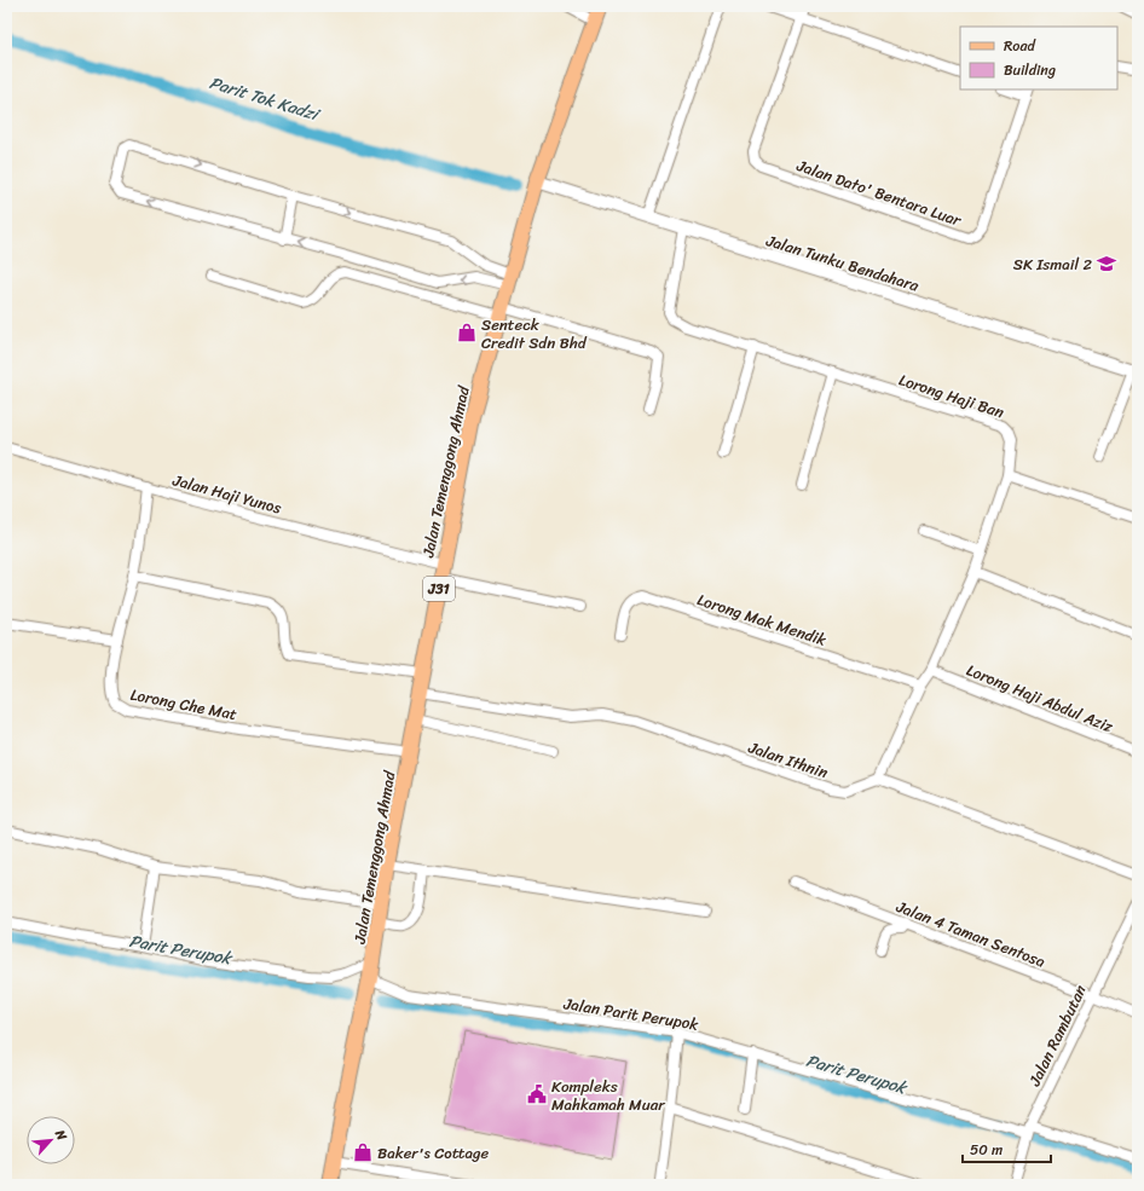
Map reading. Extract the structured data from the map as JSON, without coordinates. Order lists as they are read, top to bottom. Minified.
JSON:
{"streets":{"main road":["Jalan Temenggong Ahmad","J31"],"street":["Jalan Dato' Bentara Luar","Jalan Tunku Bendahara","Lorong Haji Ban","Jalan Haji Yunos","Lorong Mak Mendik","Lorong Haji Abdul Aziz","Lorong Che Mat","Jalan Ithnin","Jalan 4 Taman Sentosa","Jalan Parit Perupok","Jalan Rambutan"]},"crossings":[["Jalan Tunku Bendahara","Lorong Haji Ban"],["Jalan Tunku Bendahara","Jalan Temenggong Ahmad"],["Lorong Haji Ban","Lorong Mak Mendik"],["Lorong Haji Ban","Lorong Haji Abdul Aziz"],["Lorong Haji Ban","Jalan Ithnin"],["Jalan Temenggong Ahmad","Jalan Haji Yunos"],["Jalan Temenggong Ahmad","Lorong Che Mat"],["Jalan Temenggong Ahmad","Jalan Ithnin"],["Jalan Temenggong Ahmad","Jalan Parit Perupok"],["Jalan Haji Yunos","Lorong Che Mat"],["Jalan 4 Taman Sentosa","Jalan Rambutan"],["Jalan Parit Perupok","Jalan Rambutan"]],"water":["Parit Tok Kadzi","Parit Perupok"],"places":{"school or university":["SK Ismail 2"],"shop":["Senteck Credit Sdn Bhd","Baker's Cottage"],"public building":["Kompleks Mahkamah Muar"]},"legend":["Road","Building"],"scale_bar":"50 m","north":"top right"}
